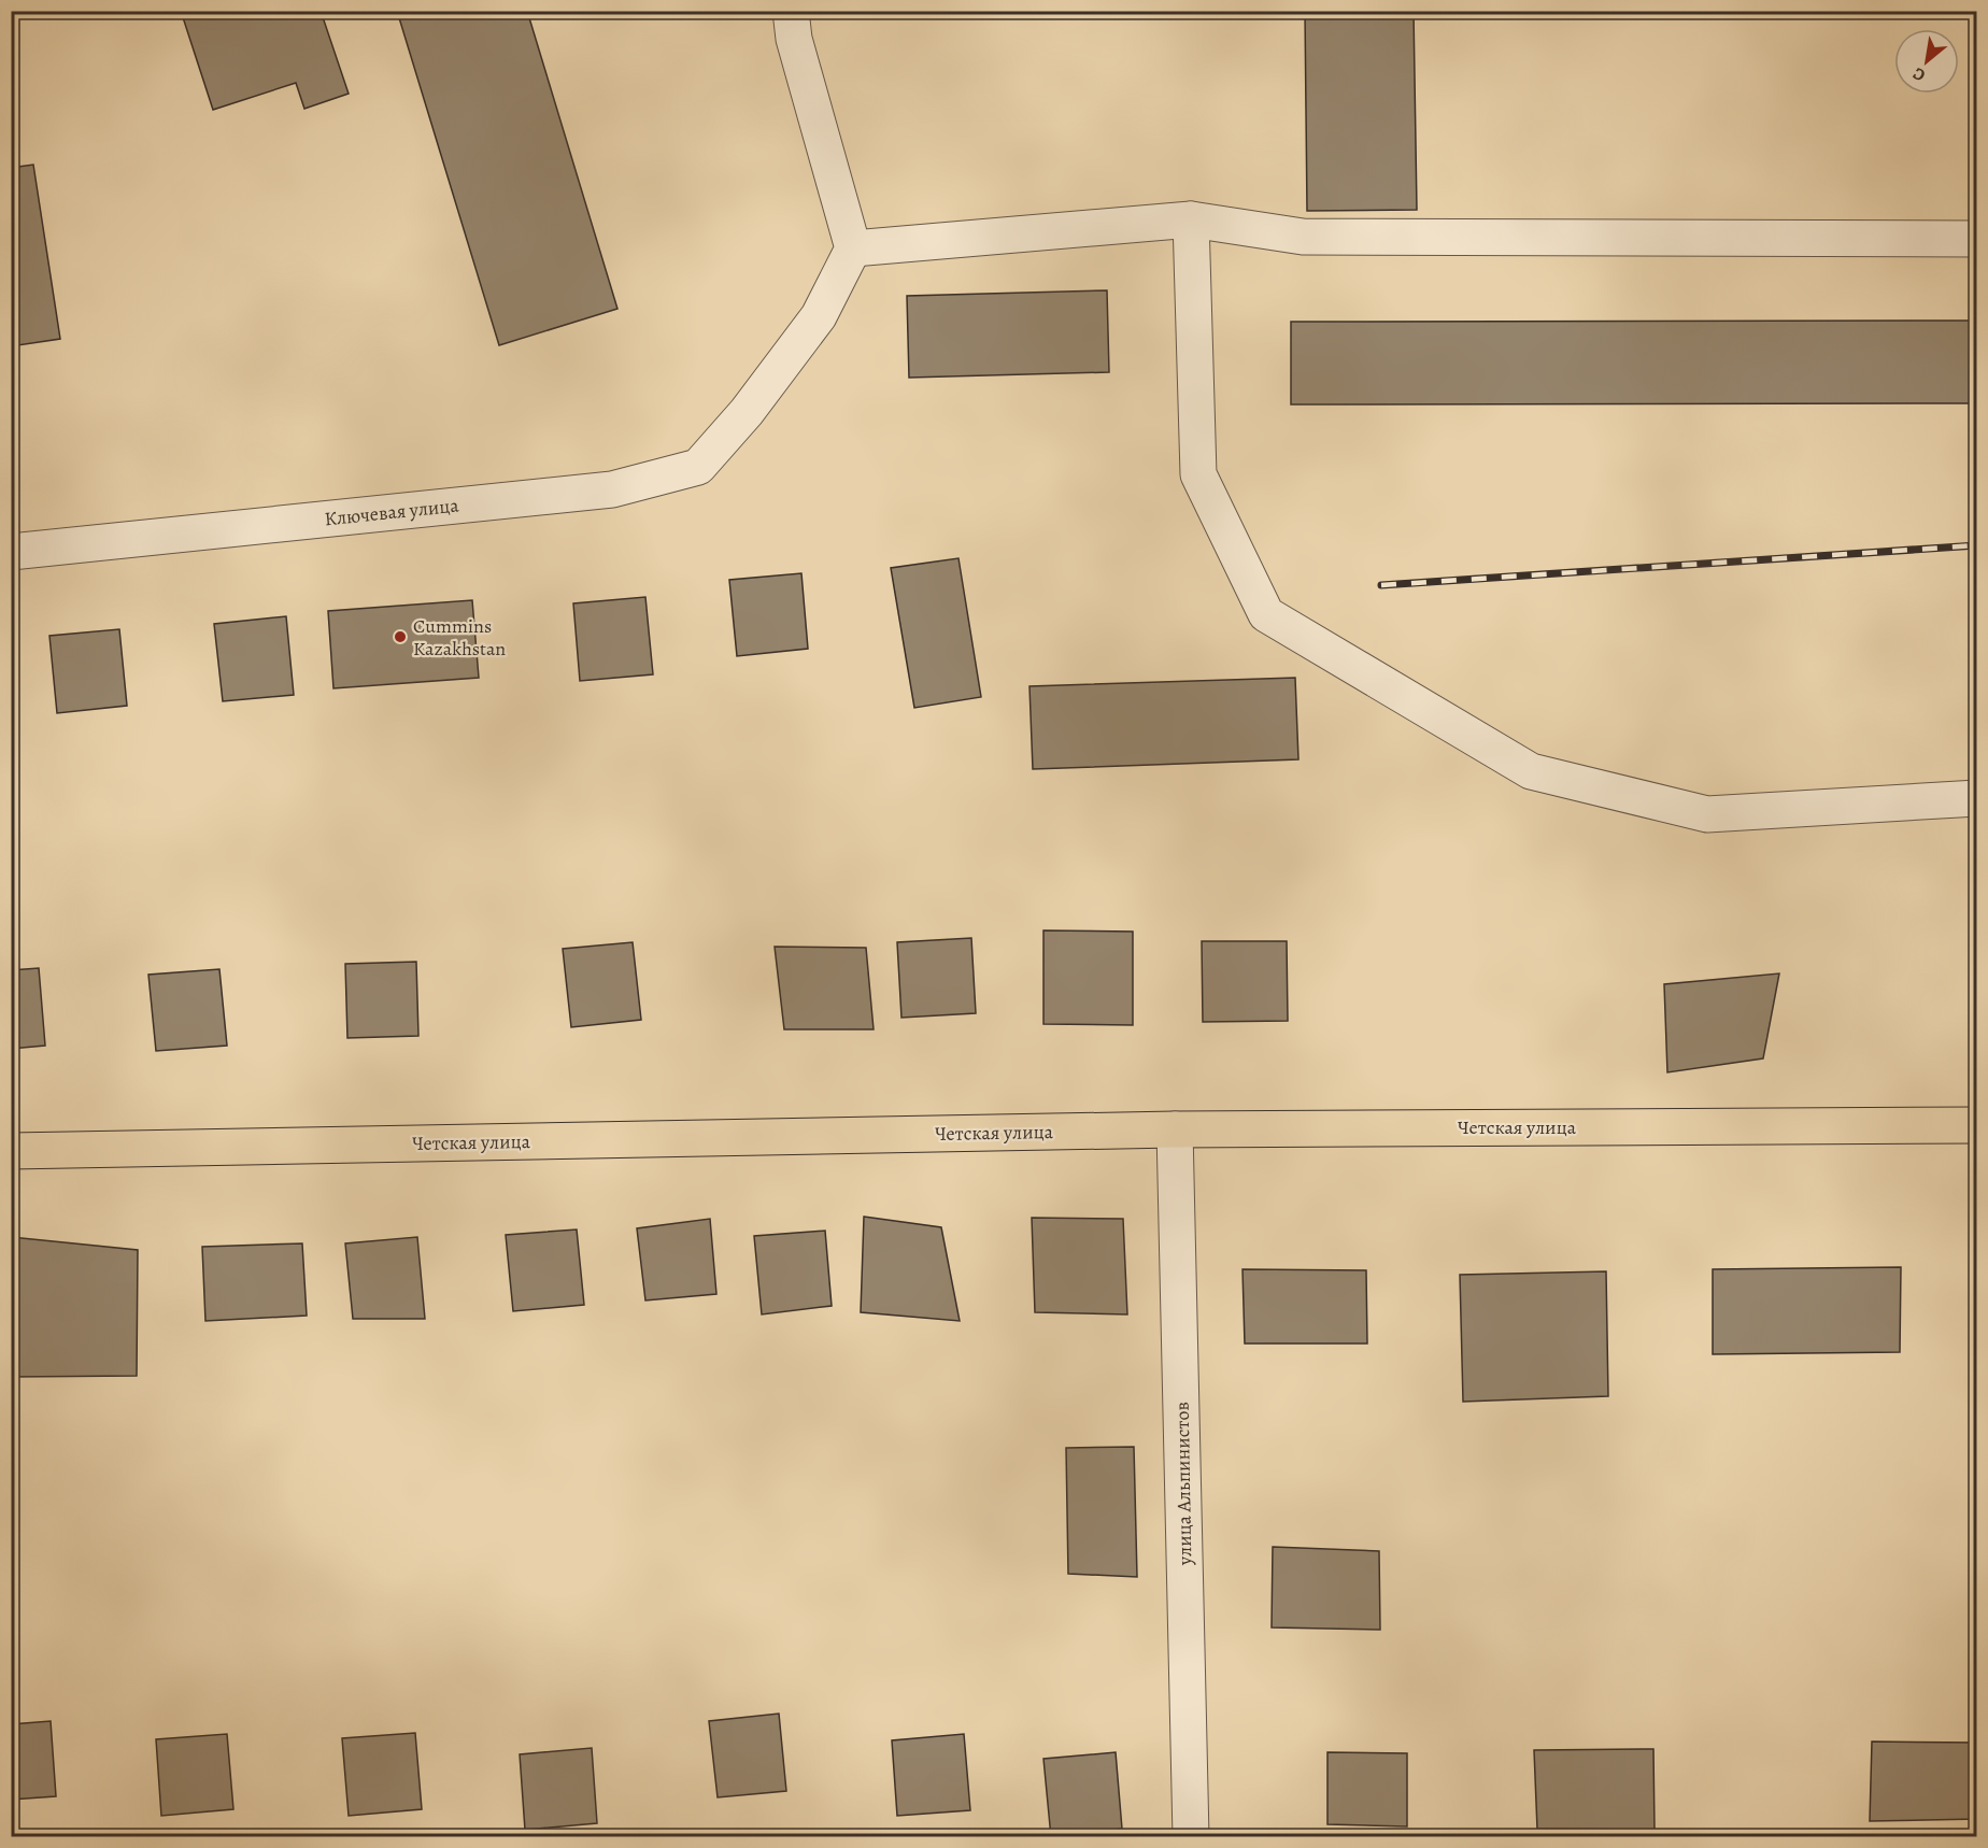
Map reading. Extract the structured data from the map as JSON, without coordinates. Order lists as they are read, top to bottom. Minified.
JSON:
{"streets":{"main road":["Четская улица"],"street":["Ключевая улица","улица Альпинистов"]},"crossings":[["Четская улица","улица Альпинистов"]],"places":["Cummins Kazakhstan"],"north":"bottom left"}
